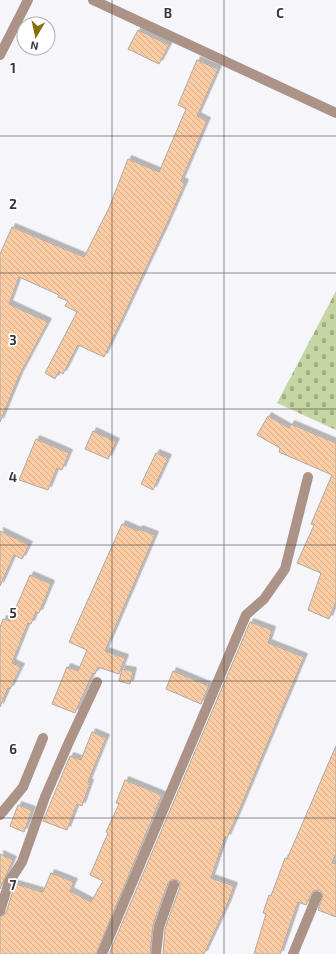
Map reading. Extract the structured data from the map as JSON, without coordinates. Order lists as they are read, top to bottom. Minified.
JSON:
{"north":"bottom","grid":{"columns":["B","C"],"rows":["1","2","3","4","5","6","7"]}}
